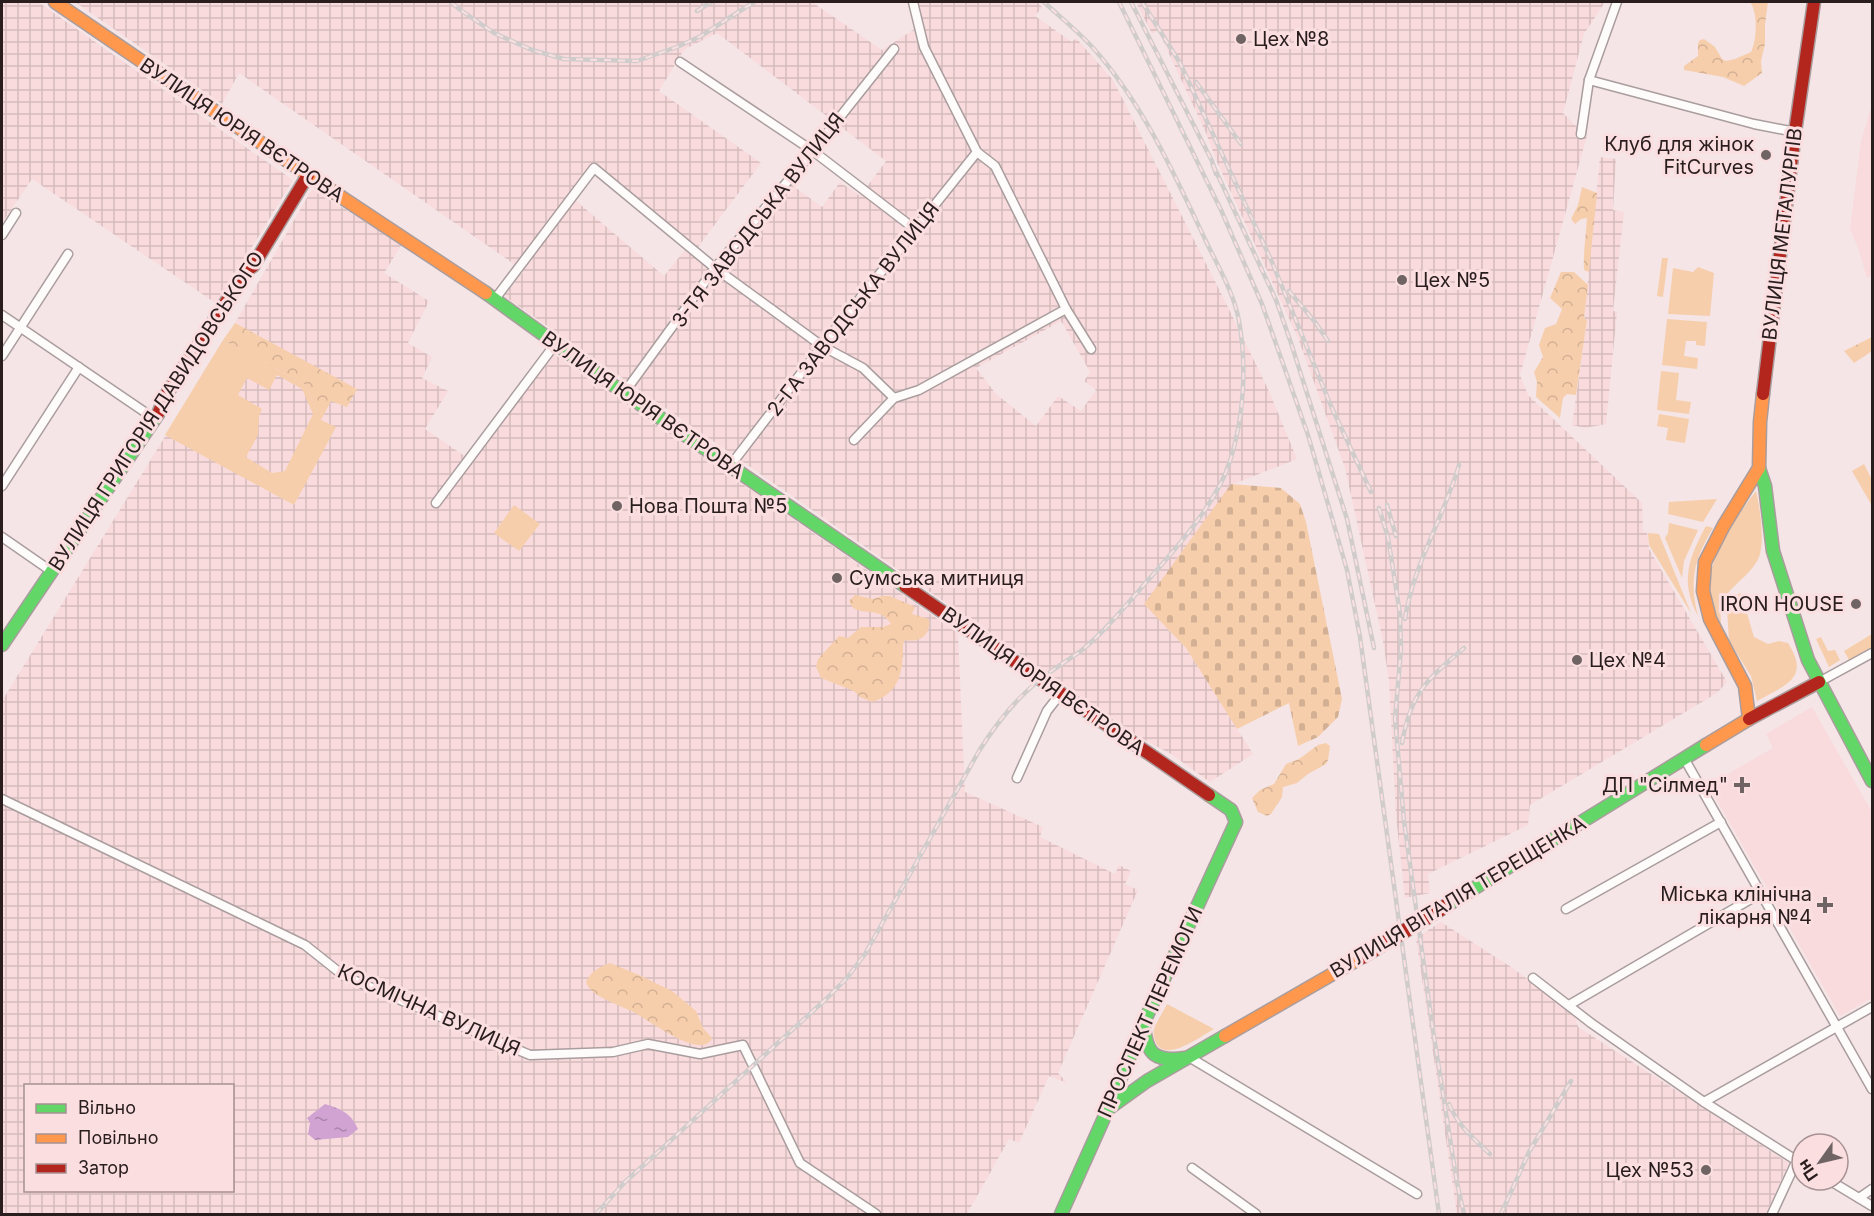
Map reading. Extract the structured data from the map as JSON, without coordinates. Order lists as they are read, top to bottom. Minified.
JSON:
{"streets":{"street":["ВУЛИЦЯ ЮРІЯ ВЄТРОВА","3-ТЯ ЗАВОДСЬКА ВУЛИЦЯ","ВУЛИЦЯ МЕТАЛУРГІВ","2-ГА ЗАВОДСЬКА ВУЛИЦЯ","ВУЛИЦЯ ГРИГОРІЯ ДАВИДОВСЬКОГО","ВУЛИЦЯ ВІТАЛІЯ ТЕРЕЩЕНКА","КОСМІЧНА ВУЛИЦЯ","ПРОСПЕКТ ПЕРЕМОГИ"]},"crossings":[["ВУЛИЦЯ ЮРІЯ ВЄТРОВА","3-ТЯ ЗАВОДСЬКА ВУЛИЦЯ"],["ВУЛИЦЯ ЮРІЯ ВЄТРОВА","2-ГА ЗАВОДСЬКА ВУЛИЦЯ"],["ВУЛИЦЯ ЮРІЯ ВЄТРОВА","ВУЛИЦЯ ГРИГОРІЯ ДАВИДОВСЬКОГО"],["ВУЛИЦЯ ЮРІЯ ВЄТРОВА","ПРОСПЕКТ ПЕРЕМОГИ"],["ВУЛИЦЯ МЕТАЛУРГІВ","ВУЛИЦЯ ВІТАЛІЯ ТЕРЕЩЕНКА"],["ВУЛИЦЯ ВІТАЛІЯ ТЕРЕЩЕНКА","ПРОСПЕКТ ПЕРЕМОГИ"]],"places":{"other":["Цех №8","Клуб для жінок FitCurves","Цех №5","Нова Пошта №5","Сумська митниця","IRON HOUSE","Цех №4","Цех №53"],"health":["ДП \"Сілмед\"","Міська клінічна лікарня №4"]},"legend":["Вільно","Повільно","Затор"],"north":"bottom left"}
